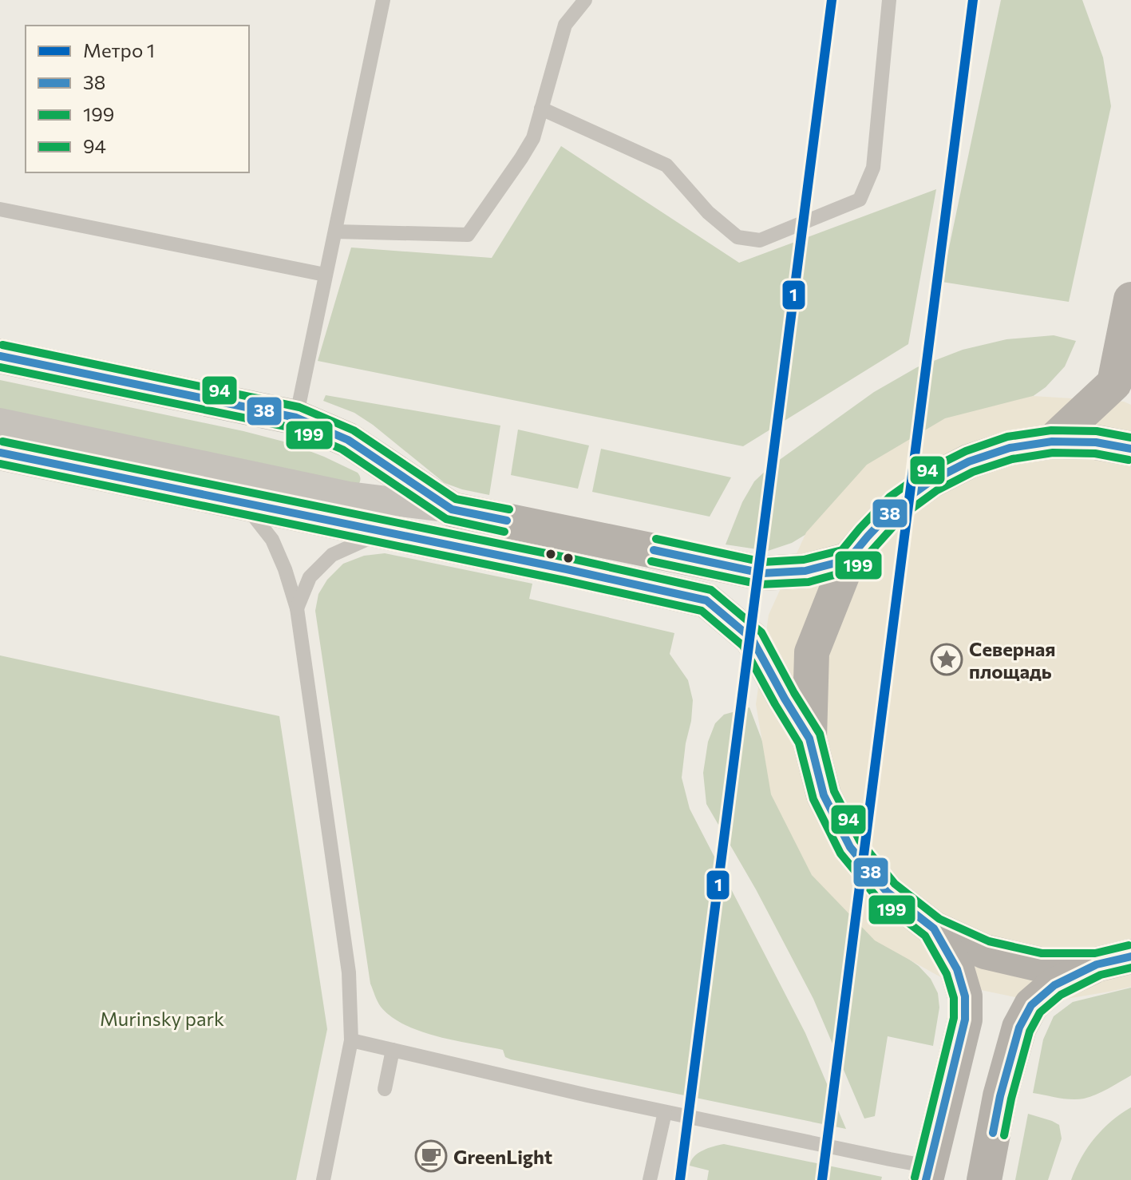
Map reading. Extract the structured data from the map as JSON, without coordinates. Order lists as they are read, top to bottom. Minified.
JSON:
{"parks":["Murinsky park"],"places":{"place":["Северная площадь"],"cafe":["GreenLight"]},"lines":["metro line 1","transit line 94","transit line 38","transit line 199"],"legend":["Метро 1","38","199","94"]}
